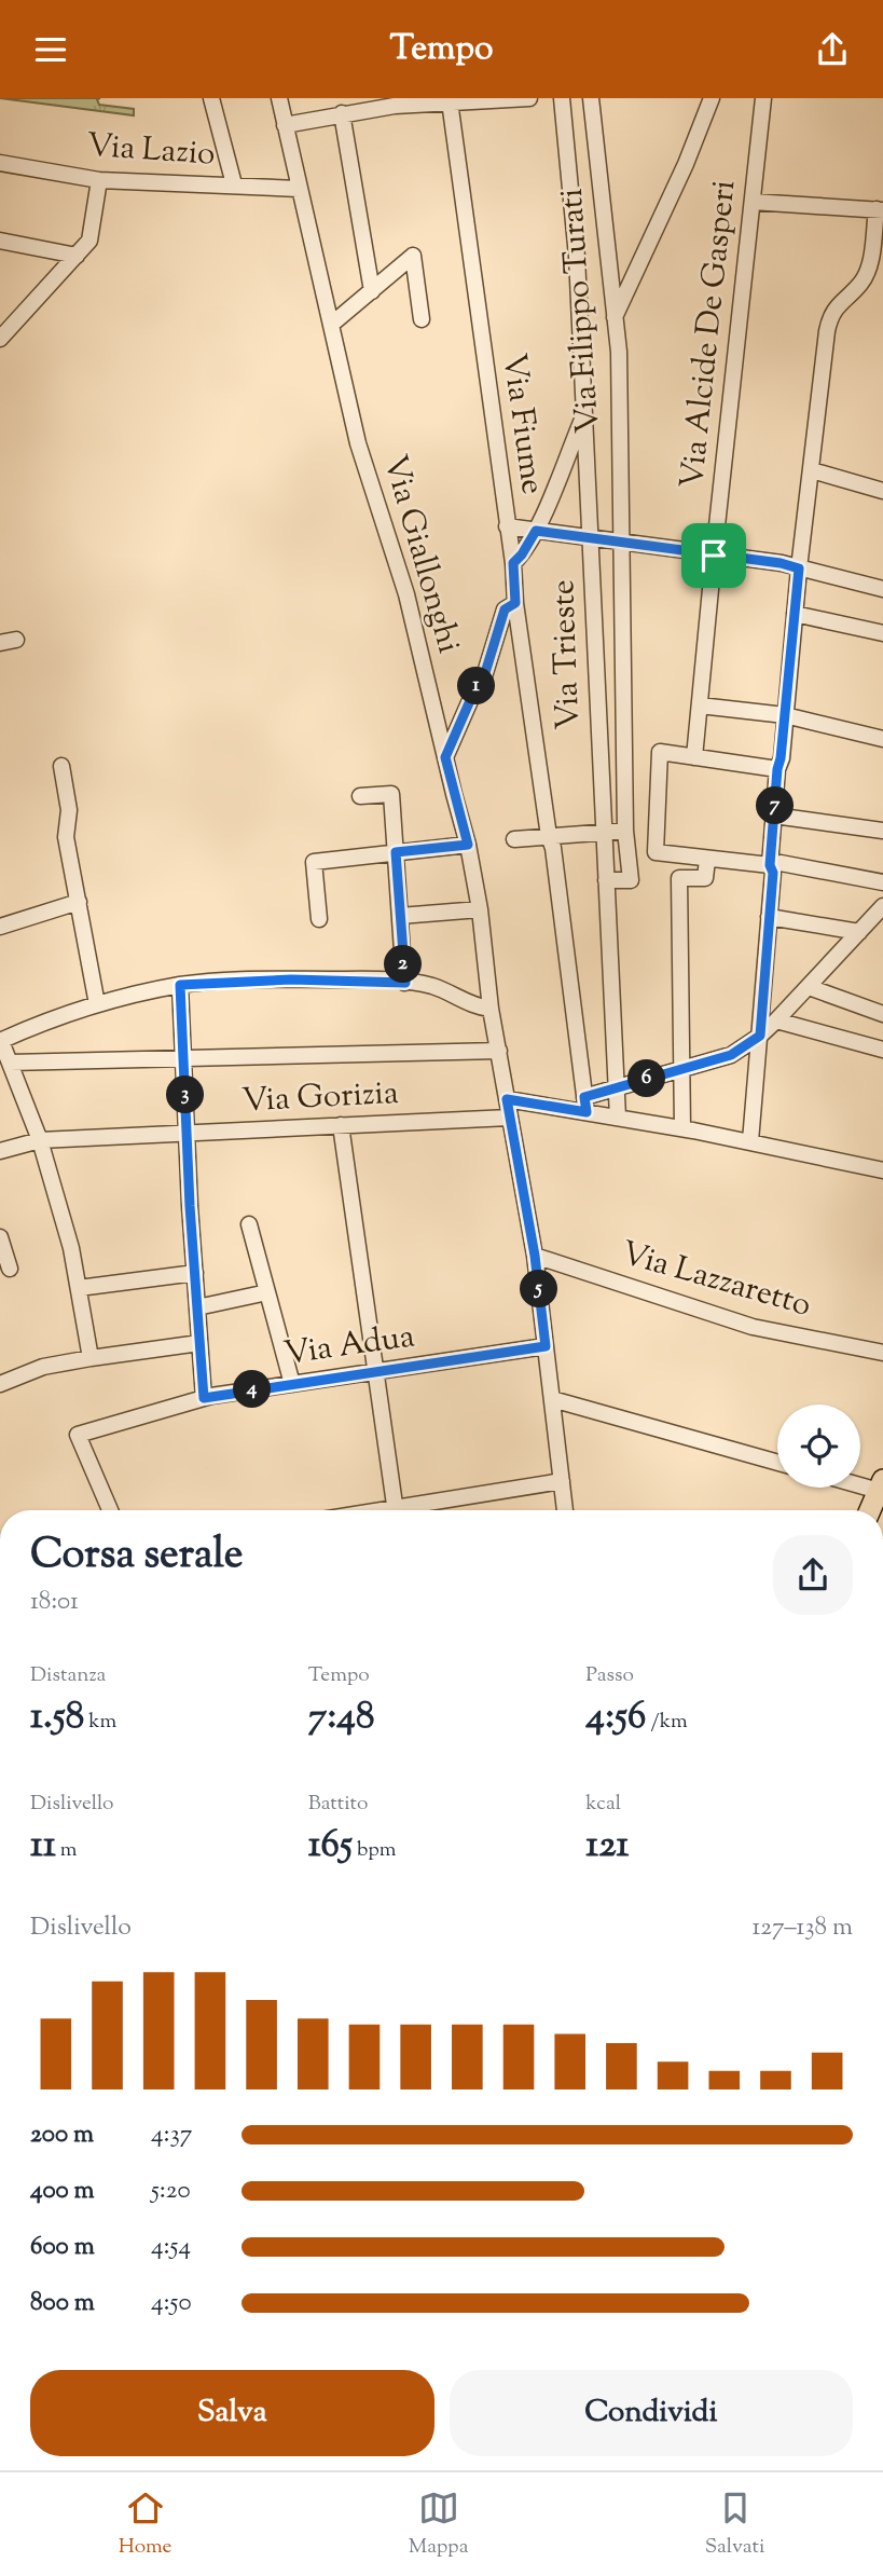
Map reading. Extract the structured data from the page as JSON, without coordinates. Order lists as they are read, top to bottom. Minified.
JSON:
{"streets":{"street":["Via Lazio","Via Filippo Turati","Via Alcide De Gasperi","Via Fiume","Via Giallonghi","Via Trieste","Via Gorizia","Via Lazzaretto","Via Adua"]},"crossings":[["Via Lazio","Via Giallonghi"],["Via Filippo Turati","Via Trieste"],["Via Giallonghi","Via Gorizia"],["Via Giallonghi","Via Lazzaretto"],["Via Giallonghi","Via Adua"]],"page":{"header":"Tempo","pins":["1","7","2","6","3","5","4"],"heading":["Corsa serale","18:01"],"stats":[["Distanza","1.58 km"],["Tempo","7:48"],["Passo","4:56 /km"],["Dislivello","11 m"],["Battito","165 bpm"],["kcal","121"]],"chart":["Dislivello","127–138 m"],"list":[{"name":"200 m","note":"4:37"},{"name":"400 m","note":"5:20"},{"name":"600 m","note":"4:54"},{"name":"800 m","note":"4:50"}],"buttons":["Salva","Condividi"],"tabs":["Home","Mappa","Salvati"]}}
